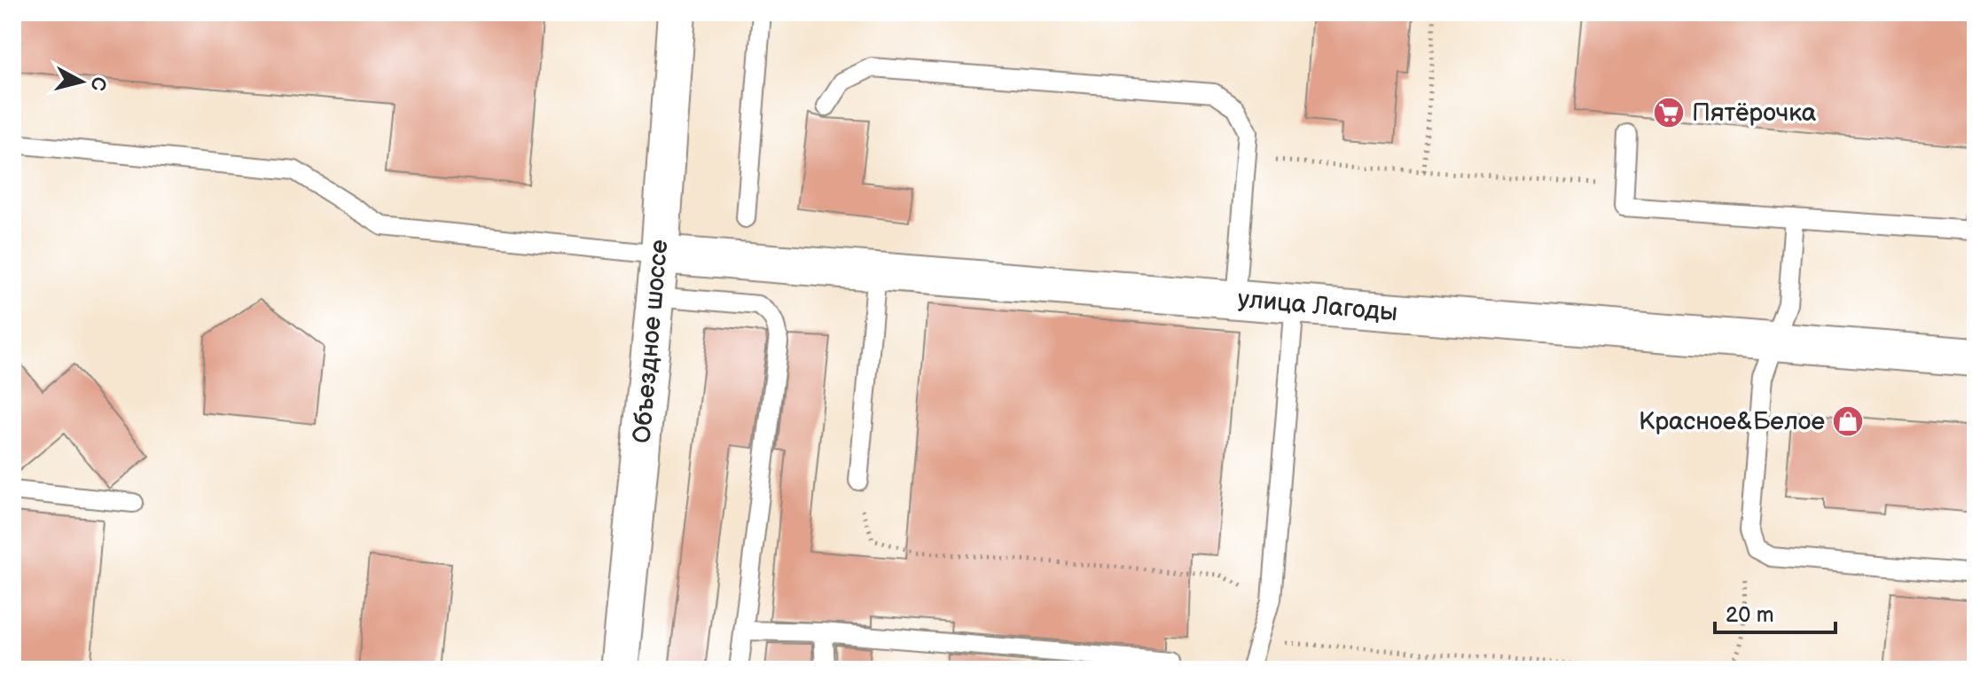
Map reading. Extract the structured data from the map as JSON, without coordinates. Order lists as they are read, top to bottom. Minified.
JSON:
{"streets":{"street":["улица Лагоды","Объездное шоссе"]},"crossings":[["улица Лагоды","Объездное шоссе"]],"places":{"supermarket":["Пятёрочка"],"shop":["Красное&Белое"]},"scale_bar":"20 m","north":"right"}
